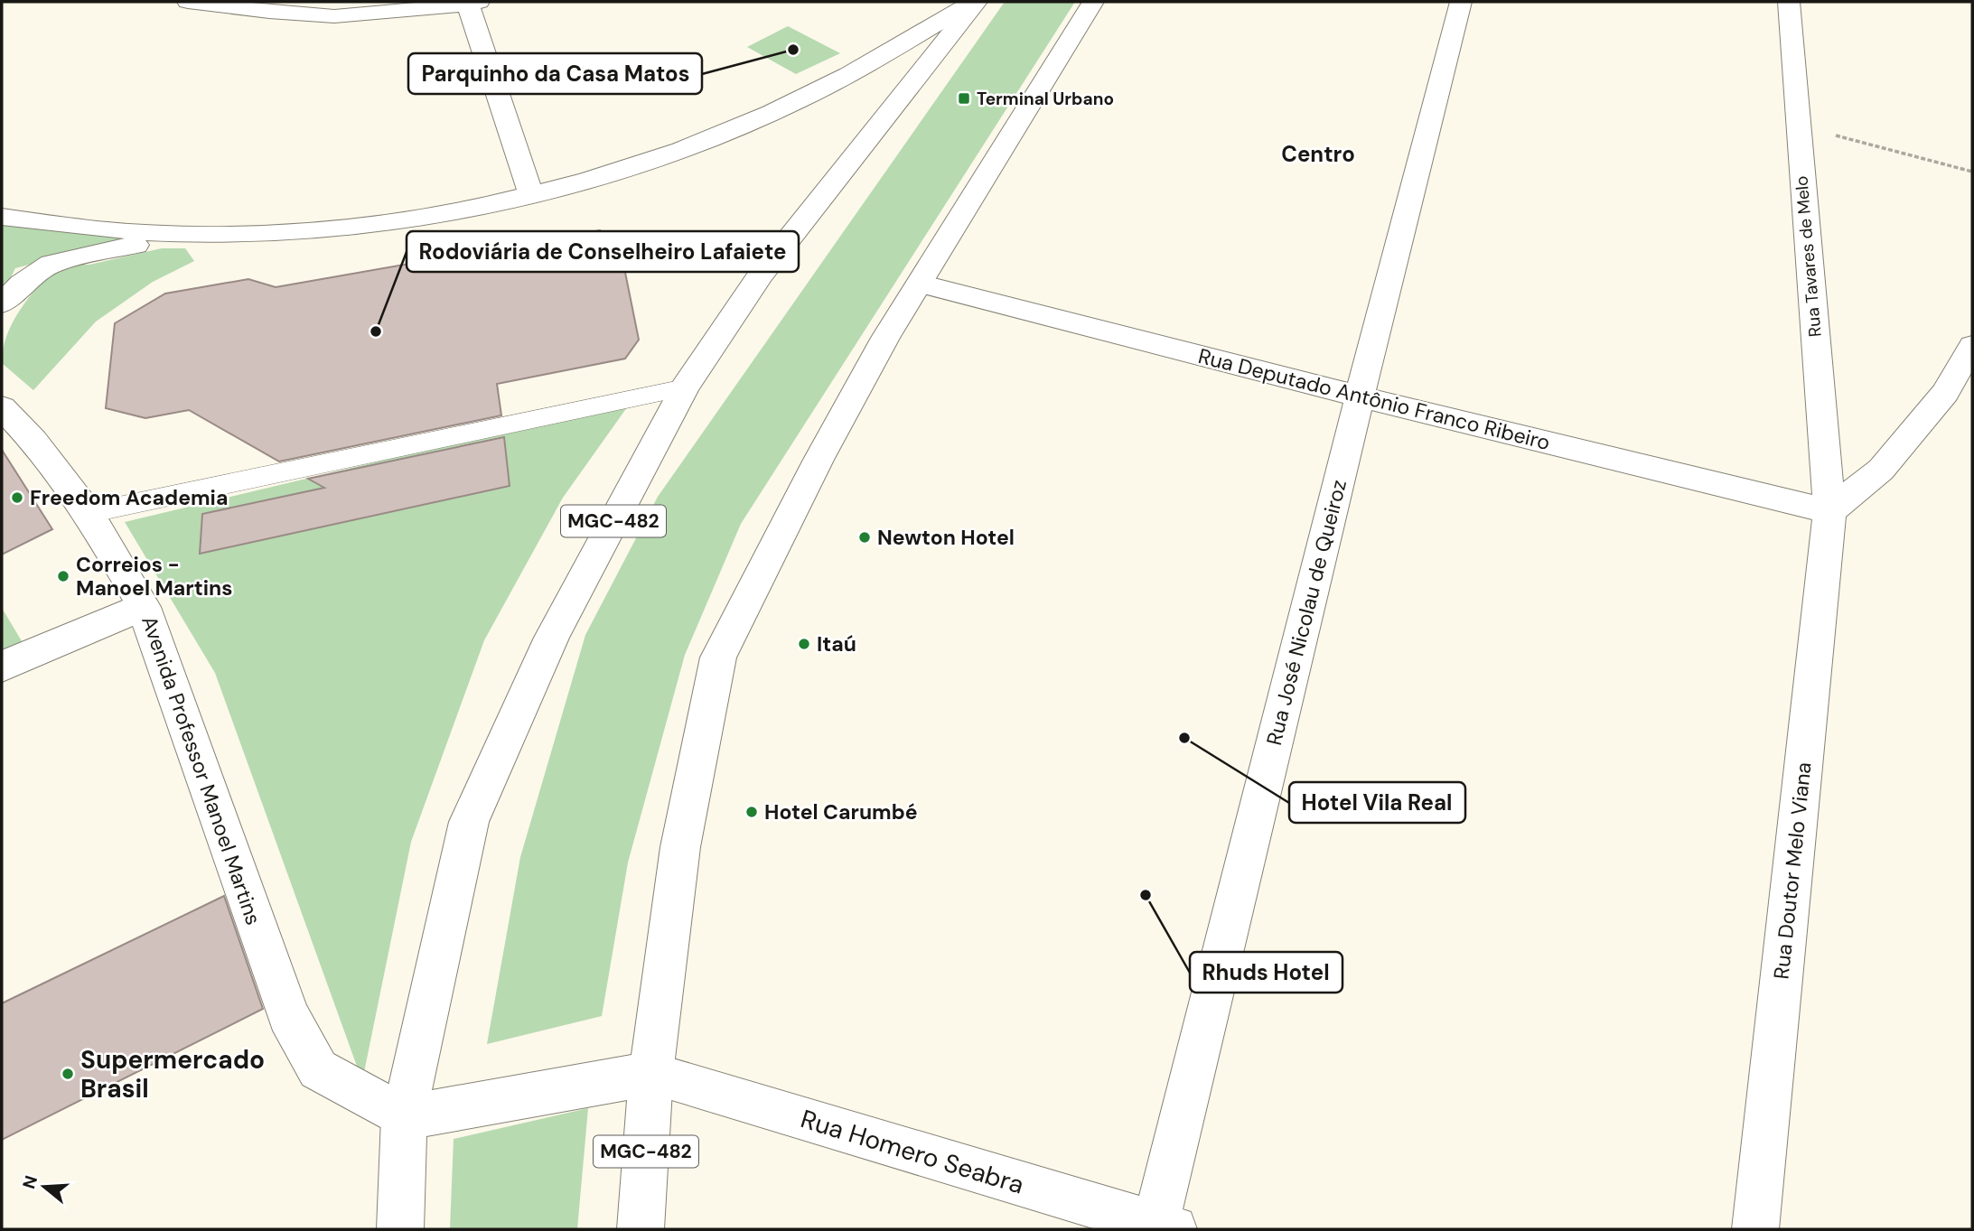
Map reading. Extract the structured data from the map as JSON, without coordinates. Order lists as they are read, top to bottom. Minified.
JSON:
{"streets":{"main road":["Rua Tavares de Melo","Rua Deputado Antônio Franco Ribeiro","MGC-482","Rua José Nicolau de Queiroz","Avenida Professor Manoel Martins","Rua Doutor Melo Viana","Rua Homero Seabra"]},"crossings":[["Rua Tavares de Melo","Rua Deputado Antônio Franco Ribeiro"],["Rua Tavares de Melo","Rua Doutor Melo Viana"],["Rua Deputado Antônio Franco Ribeiro","MGC-482"],["Rua Deputado Antônio Franco Ribeiro","Rua José Nicolau de Queiroz"],["Rua Deputado Antônio Franco Ribeiro","Rua Doutor Melo Viana"],["MGC-482","Avenida Professor Manoel Martins"],["MGC-482","Rua Homero Seabra"],["Rua José Nicolau de Queiroz","Rua Homero Seabra"]],"districts":["Centro"],"places":{"other":["Parquinho da Casa Matos","Rodoviária de Conselheiro Lafaiete","Freedom Academia","Newton Hotel","Correios - Manoel Martins","Itaú","Hotel Vila Real","Hotel Carumbé","Rhuds Hotel","Supermercado Brasil"],"transit":["Terminal Urbano"]},"north":"left"}
